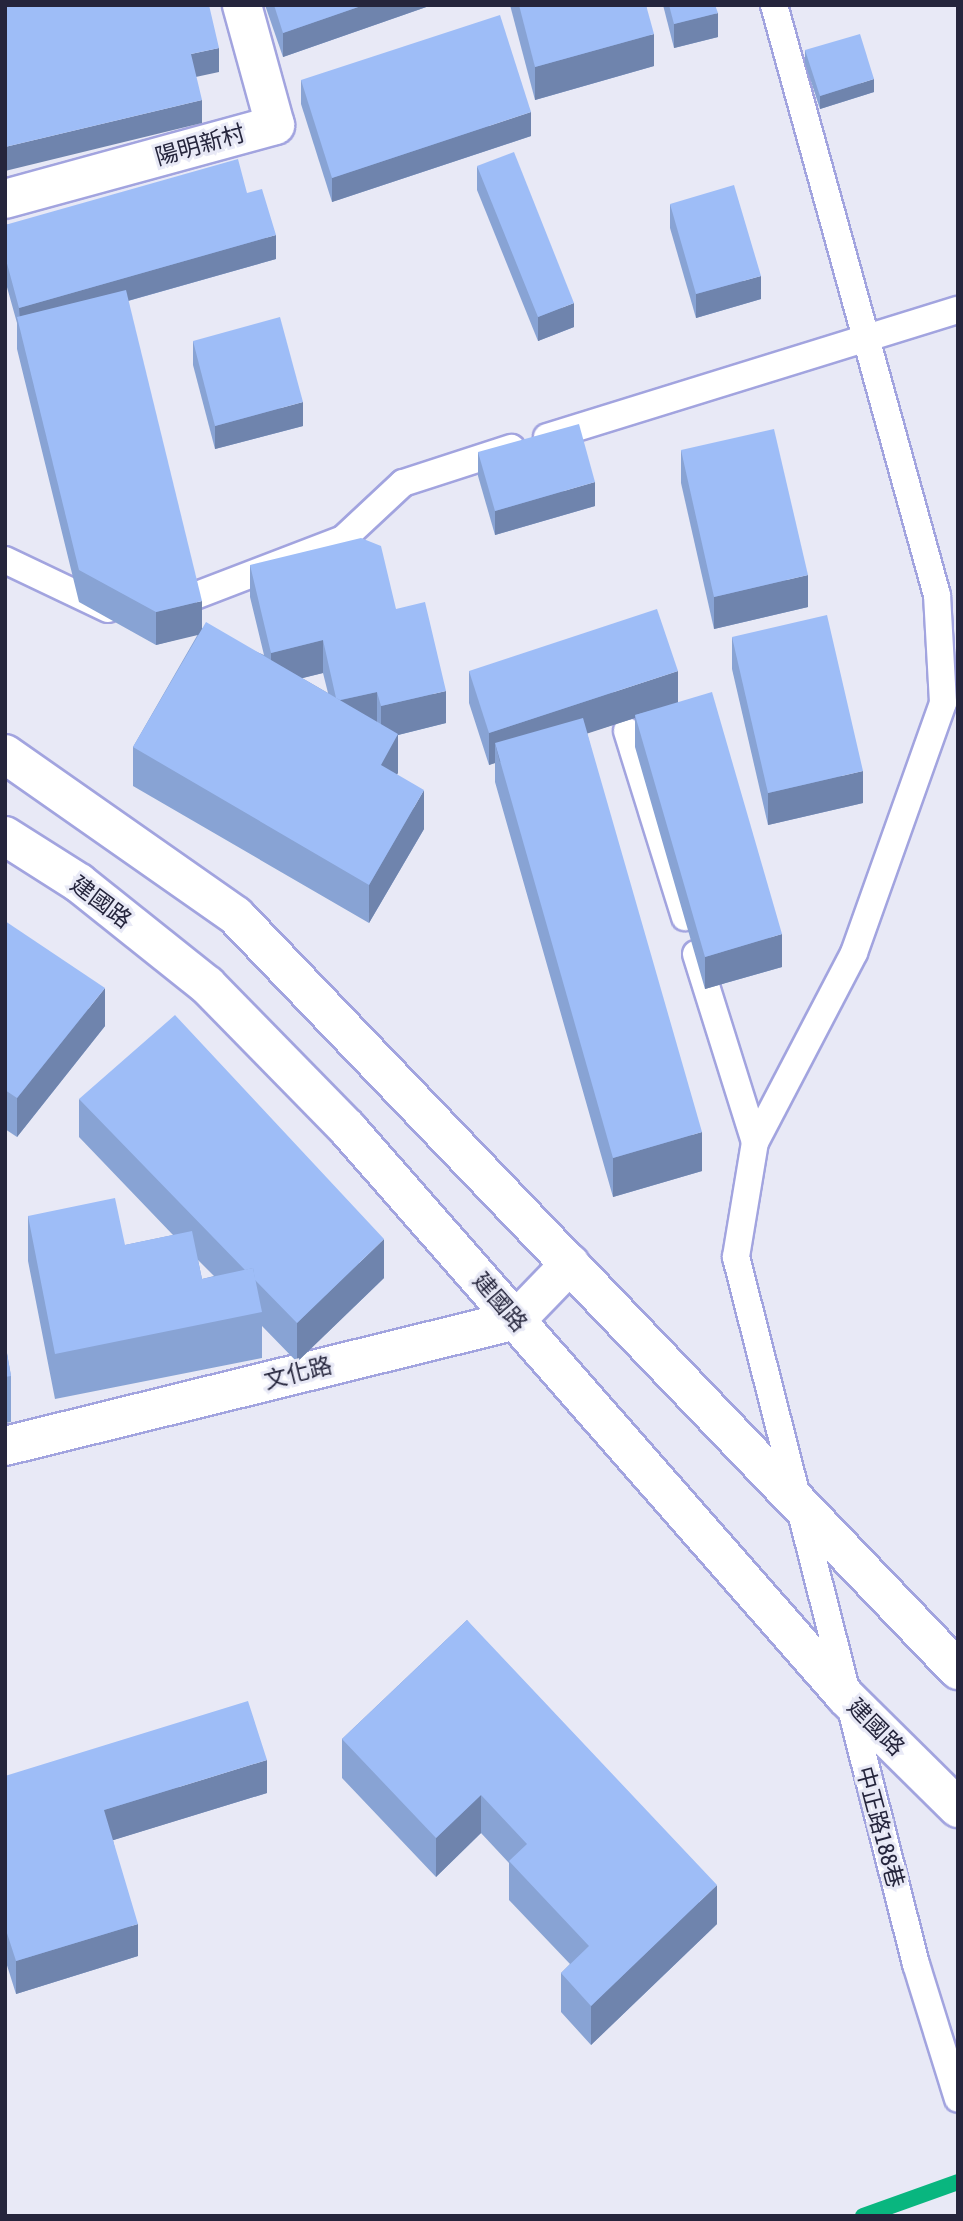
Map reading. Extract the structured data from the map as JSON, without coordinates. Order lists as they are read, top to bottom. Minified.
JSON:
{"streets":{"street":["陽明新村","建國路","文化路"],"lane":["中正路188巷"]},"crossings":[["建國路","文化路"],["建國路","中正路188巷"]]}
